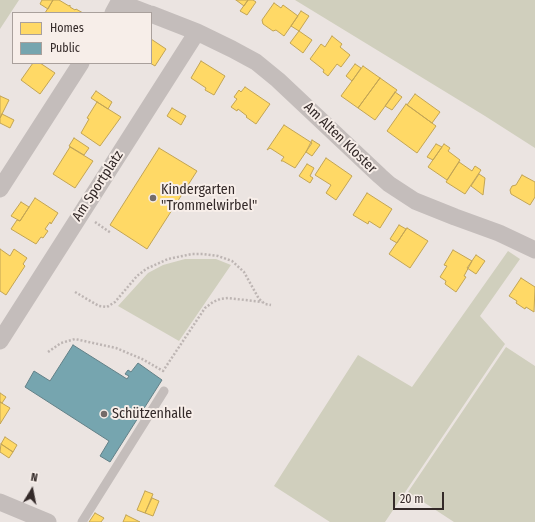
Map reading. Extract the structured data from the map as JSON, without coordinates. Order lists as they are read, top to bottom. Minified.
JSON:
{"streets":{"street":["Am Alten Kloster","Am Sportplatz"]},"crossings":[["Am Alten Kloster","Am Sportplatz"]],"places":["Kindergarten \"Trommelwirbel\"","Schützenhalle"],"legend":["Homes","Public"],"scale_bar":"20 m","north":"top"}
